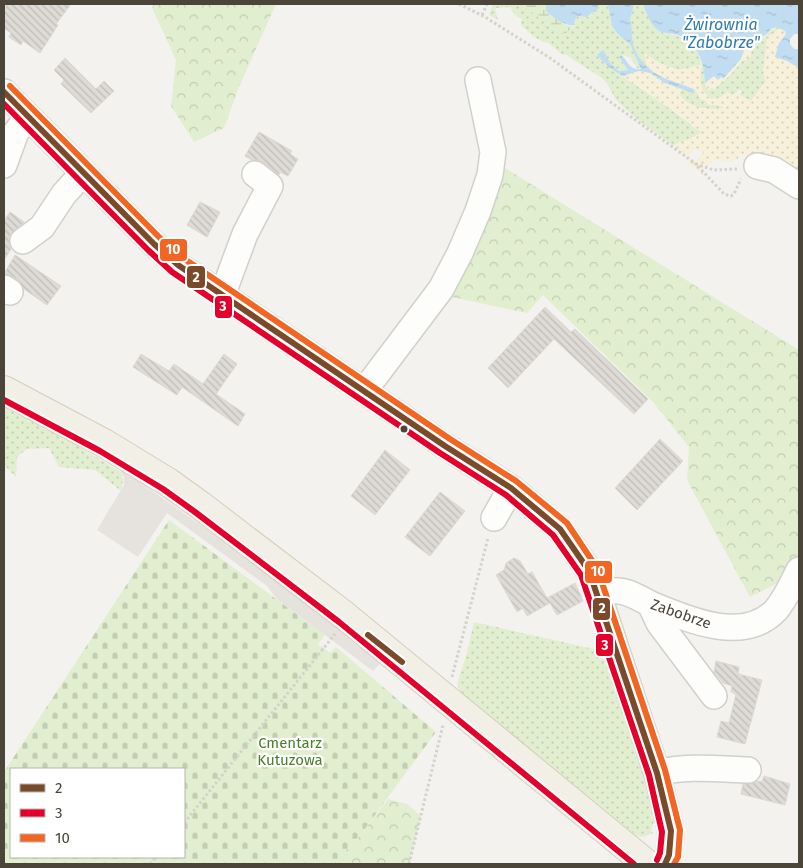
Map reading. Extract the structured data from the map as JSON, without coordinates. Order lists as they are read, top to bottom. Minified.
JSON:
{"streets":{"street":["Zabobrze"]},"water":["Żwirownia \"Zabobrze\""],"parks":["Cmentarz Kutuzowa"],"lines":["transit line 10","transit line 2","transit line 3"],"legend":["2","3","10"]}
